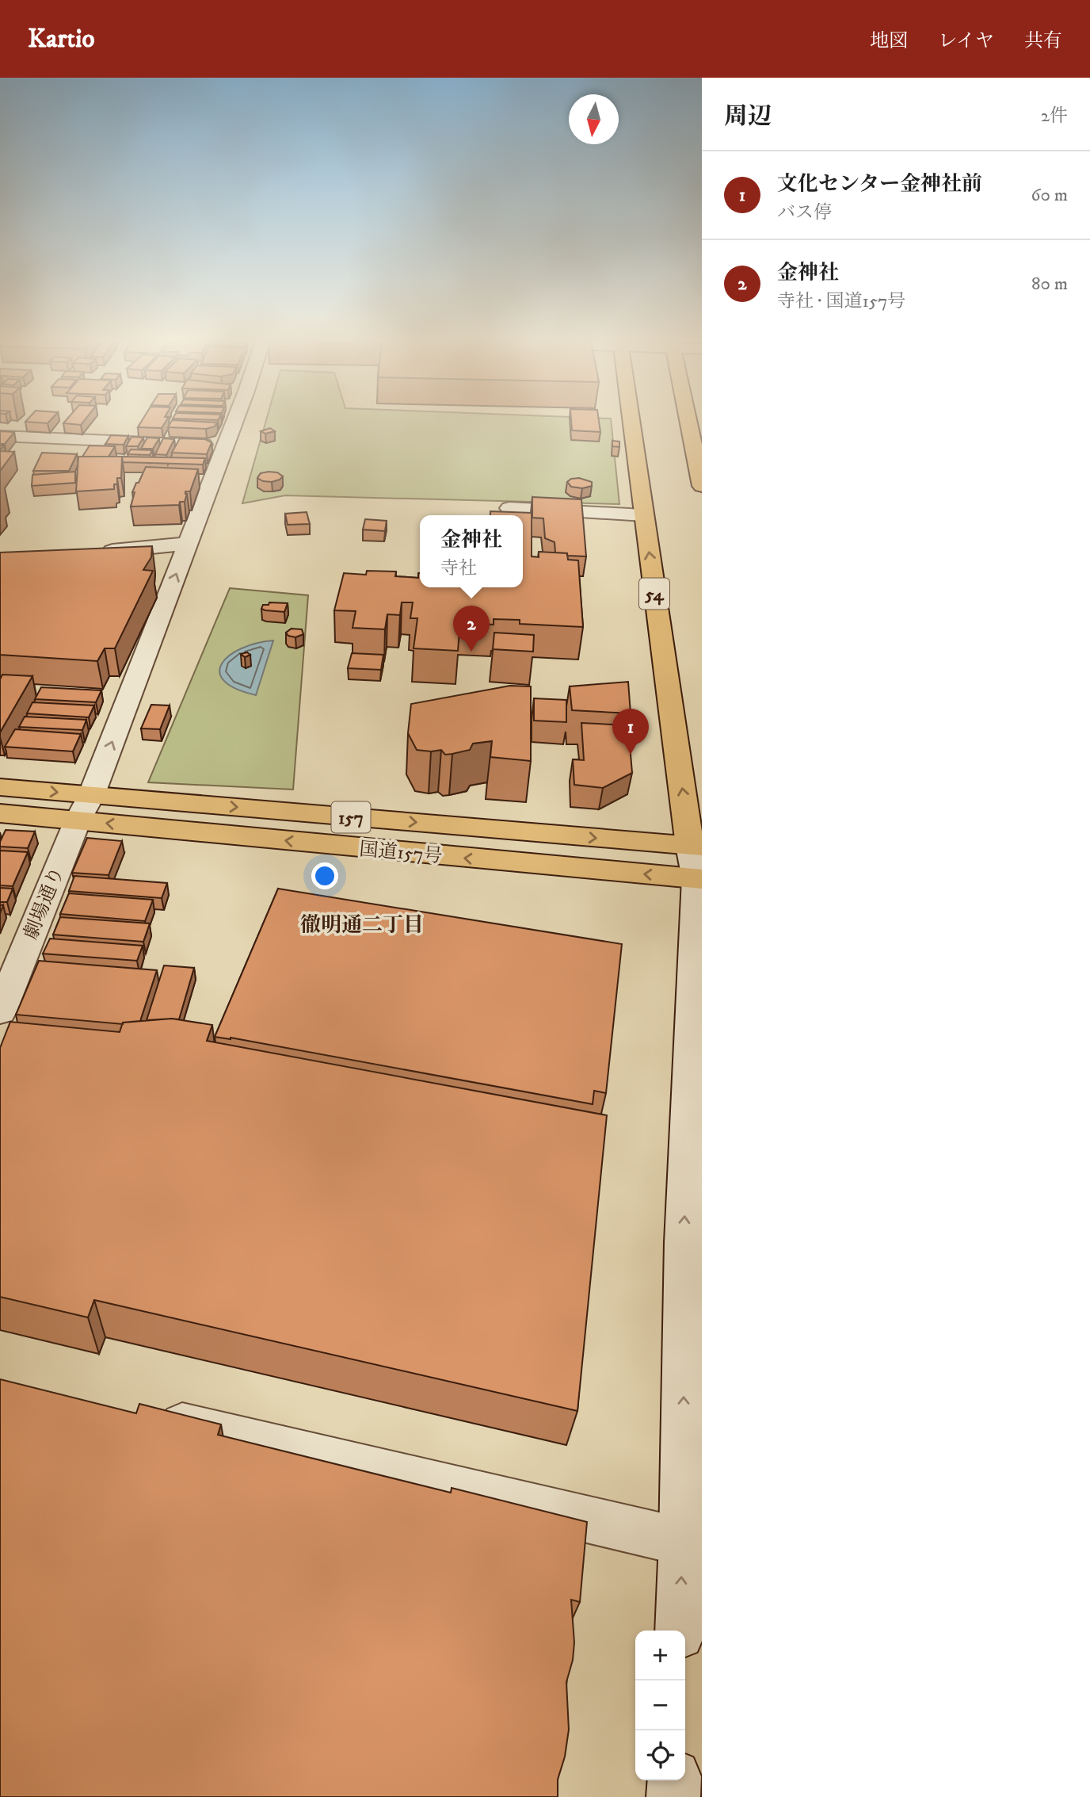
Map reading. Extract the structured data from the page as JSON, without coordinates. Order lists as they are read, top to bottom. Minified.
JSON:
{"streets":{"main road":["54","157","国道157号"],"street":["劇場通り"]},"crossings":[["54","国道157号"],["国道157号","劇場通り"]],"one_way":["劇場通り"],"districts":["徹明通二丁目"],"north":"bottom","page":{"header":"Kartio","nav":["地図","レイヤ","共有"],"heading":["周辺","2件"],"list":[{"mark":"1","name":"文化センター金神社前","note":"バス停","value":"60 m"},{"mark":"2","name":"金神社","note":"寺社 · 国道157号","value":"80 m"}],"popup":["金神社","寺社"],"pins":["2","1"],"map_buttons":["+","−"]}}
